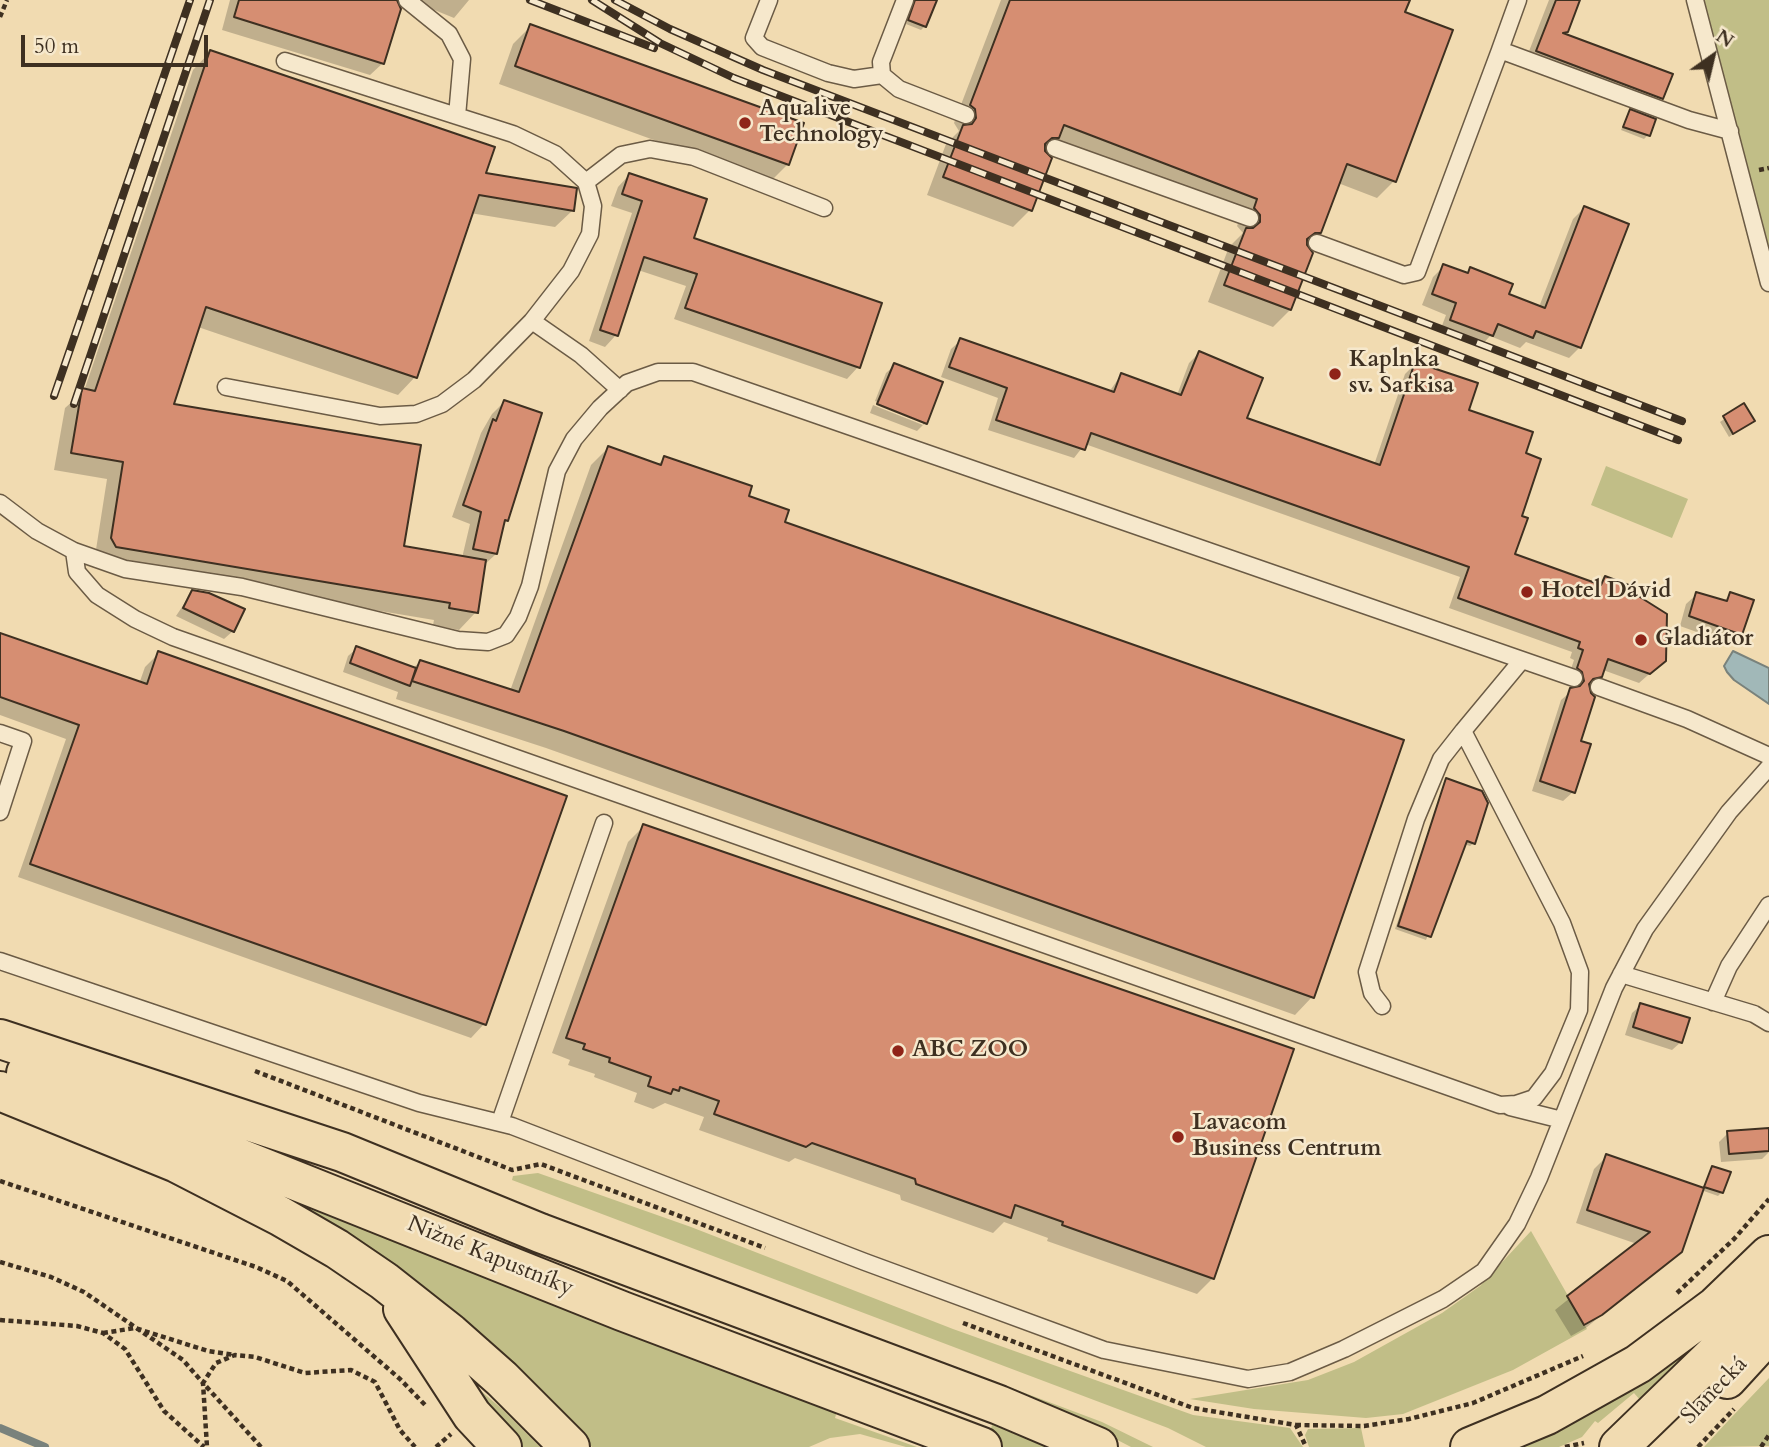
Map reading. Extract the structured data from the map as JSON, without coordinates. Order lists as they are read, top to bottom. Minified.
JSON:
{"streets":{"highway":["Nižné Kapustníky","Slanecká"]},"places":["Aqualive Technology","Kaplnka sv. Sarkisa","Hotel Dávid","Gladiátor","ABC ZOO","Lavacom Business Centrum"],"scale_bar":"50 m","north":"top right"}
